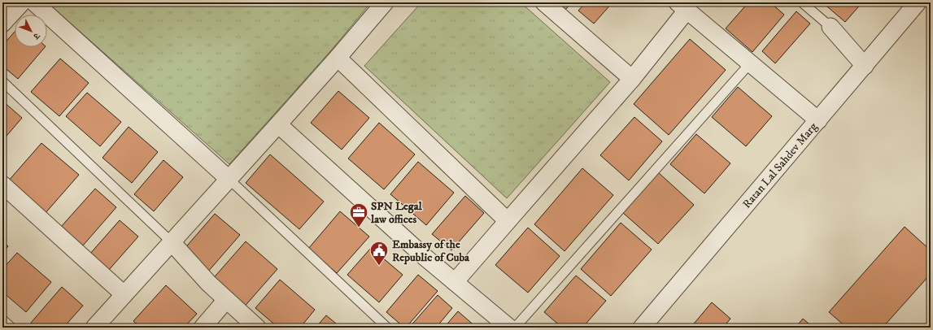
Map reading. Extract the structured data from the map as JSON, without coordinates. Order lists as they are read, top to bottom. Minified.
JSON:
{"streets":{"street":["Ratan Lal Sahdev Marg"]},"places":{"office":["SPN Legal law offices"],"public building":["Embassy of the Republic of Cuba"]},"north":"bottom right"}
